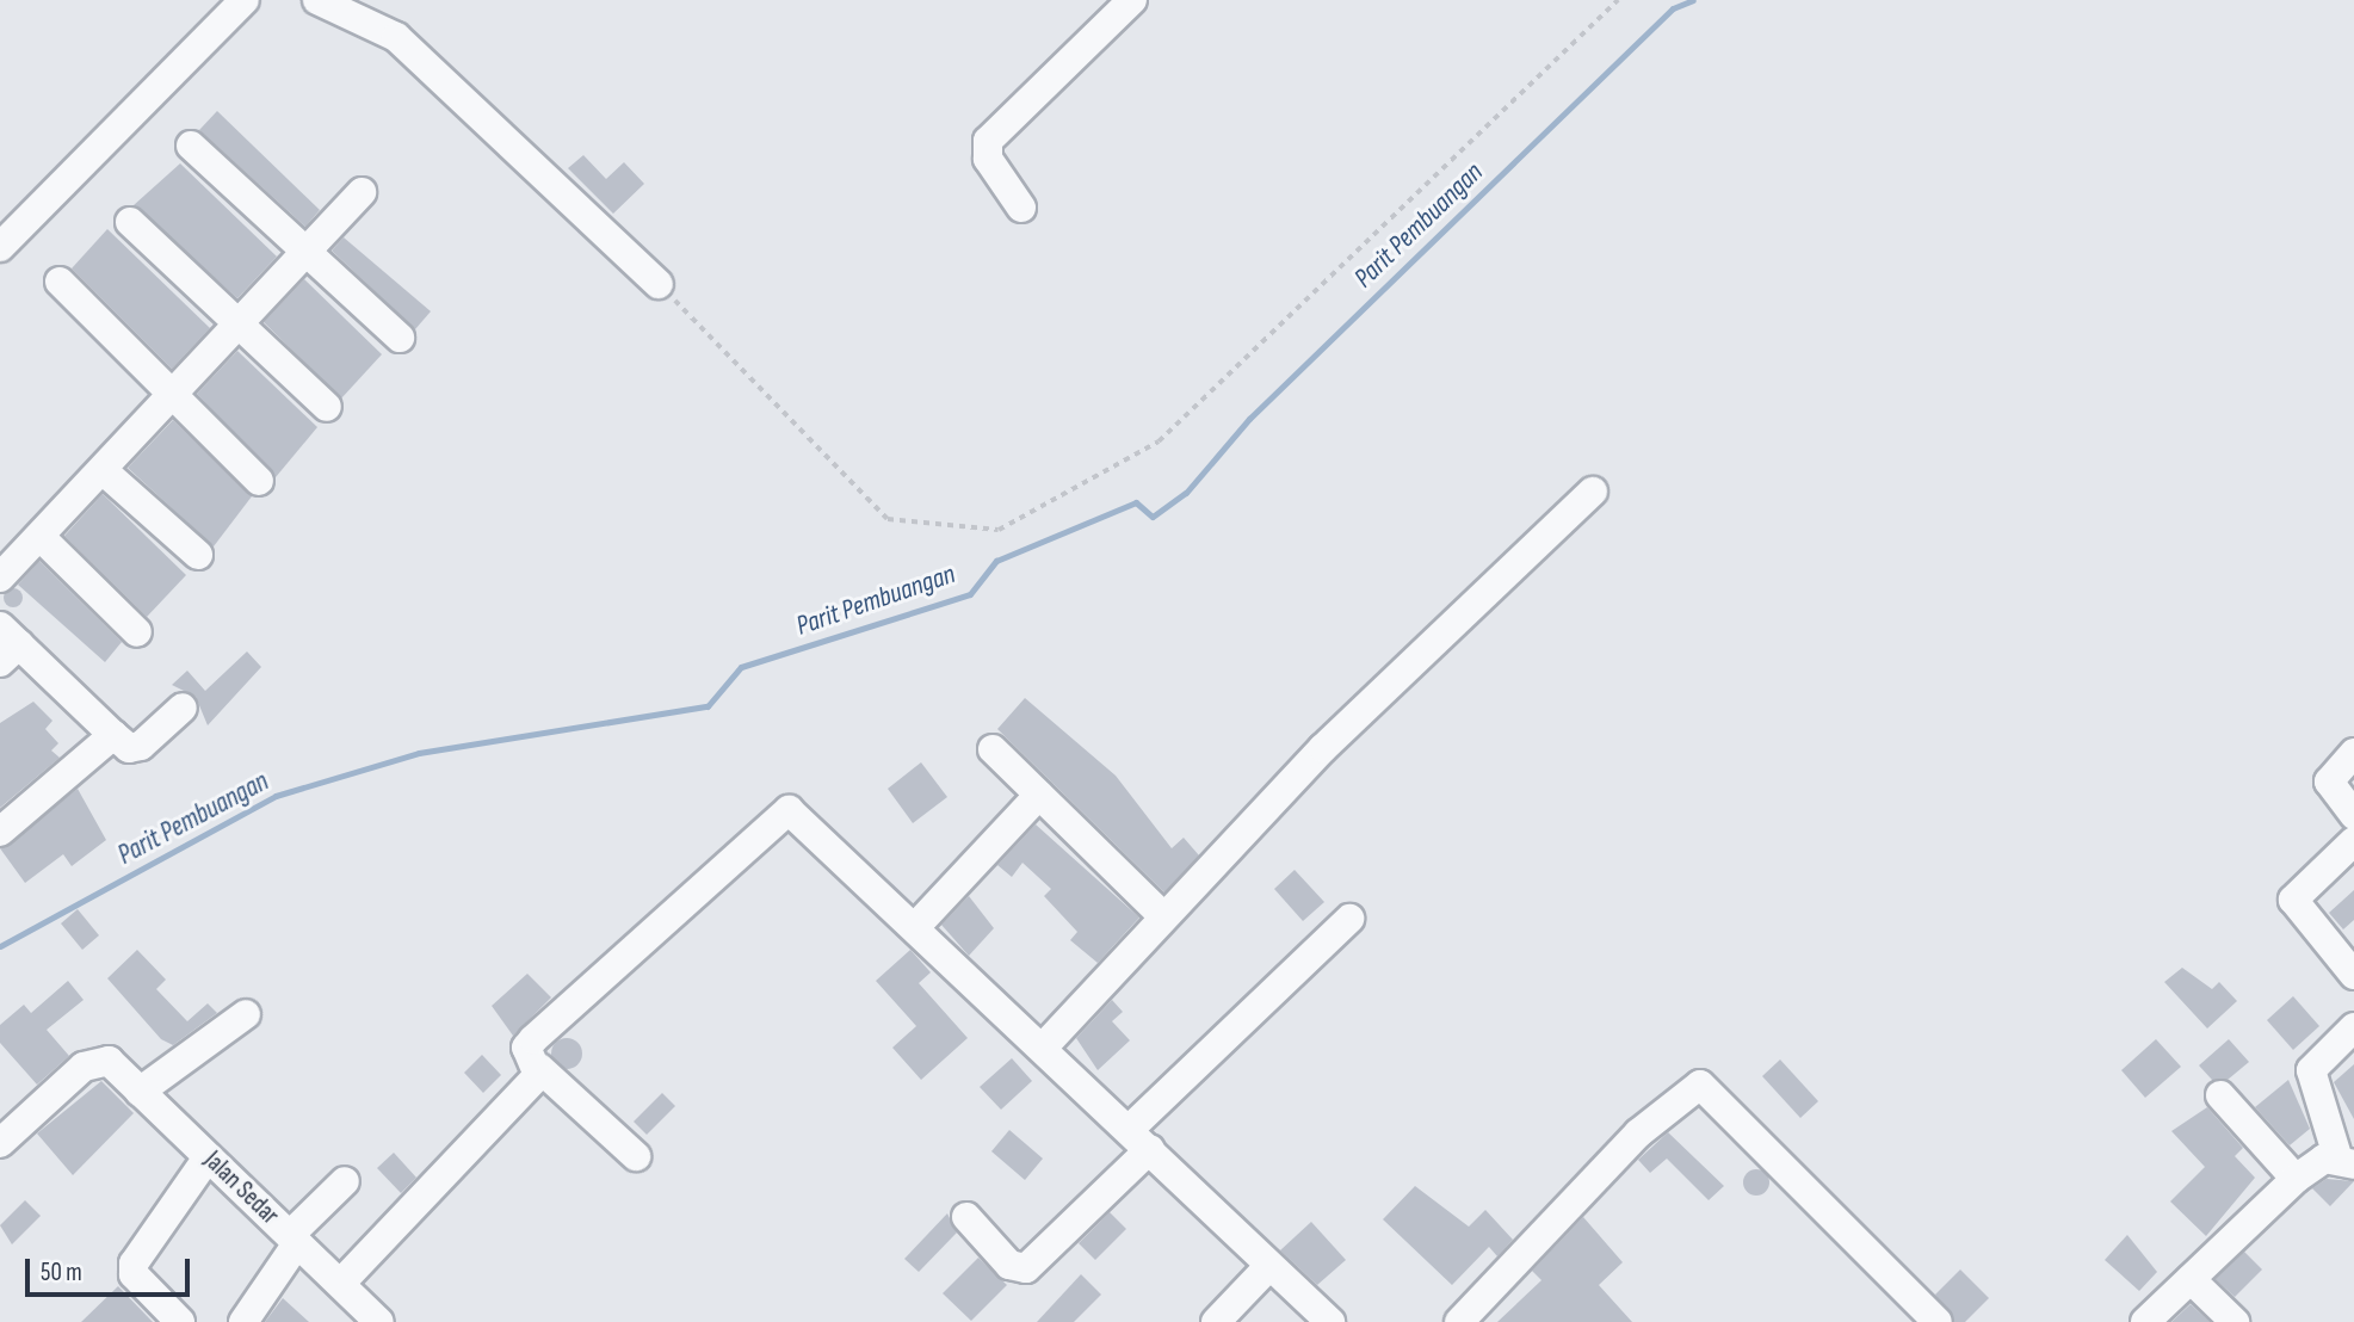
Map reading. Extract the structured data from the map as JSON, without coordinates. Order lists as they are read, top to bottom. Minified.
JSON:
{"streets":{"street":["Jalan Sedar"]},"water":["Parit Pembuangan"],"scale_bar":"50 m"}
